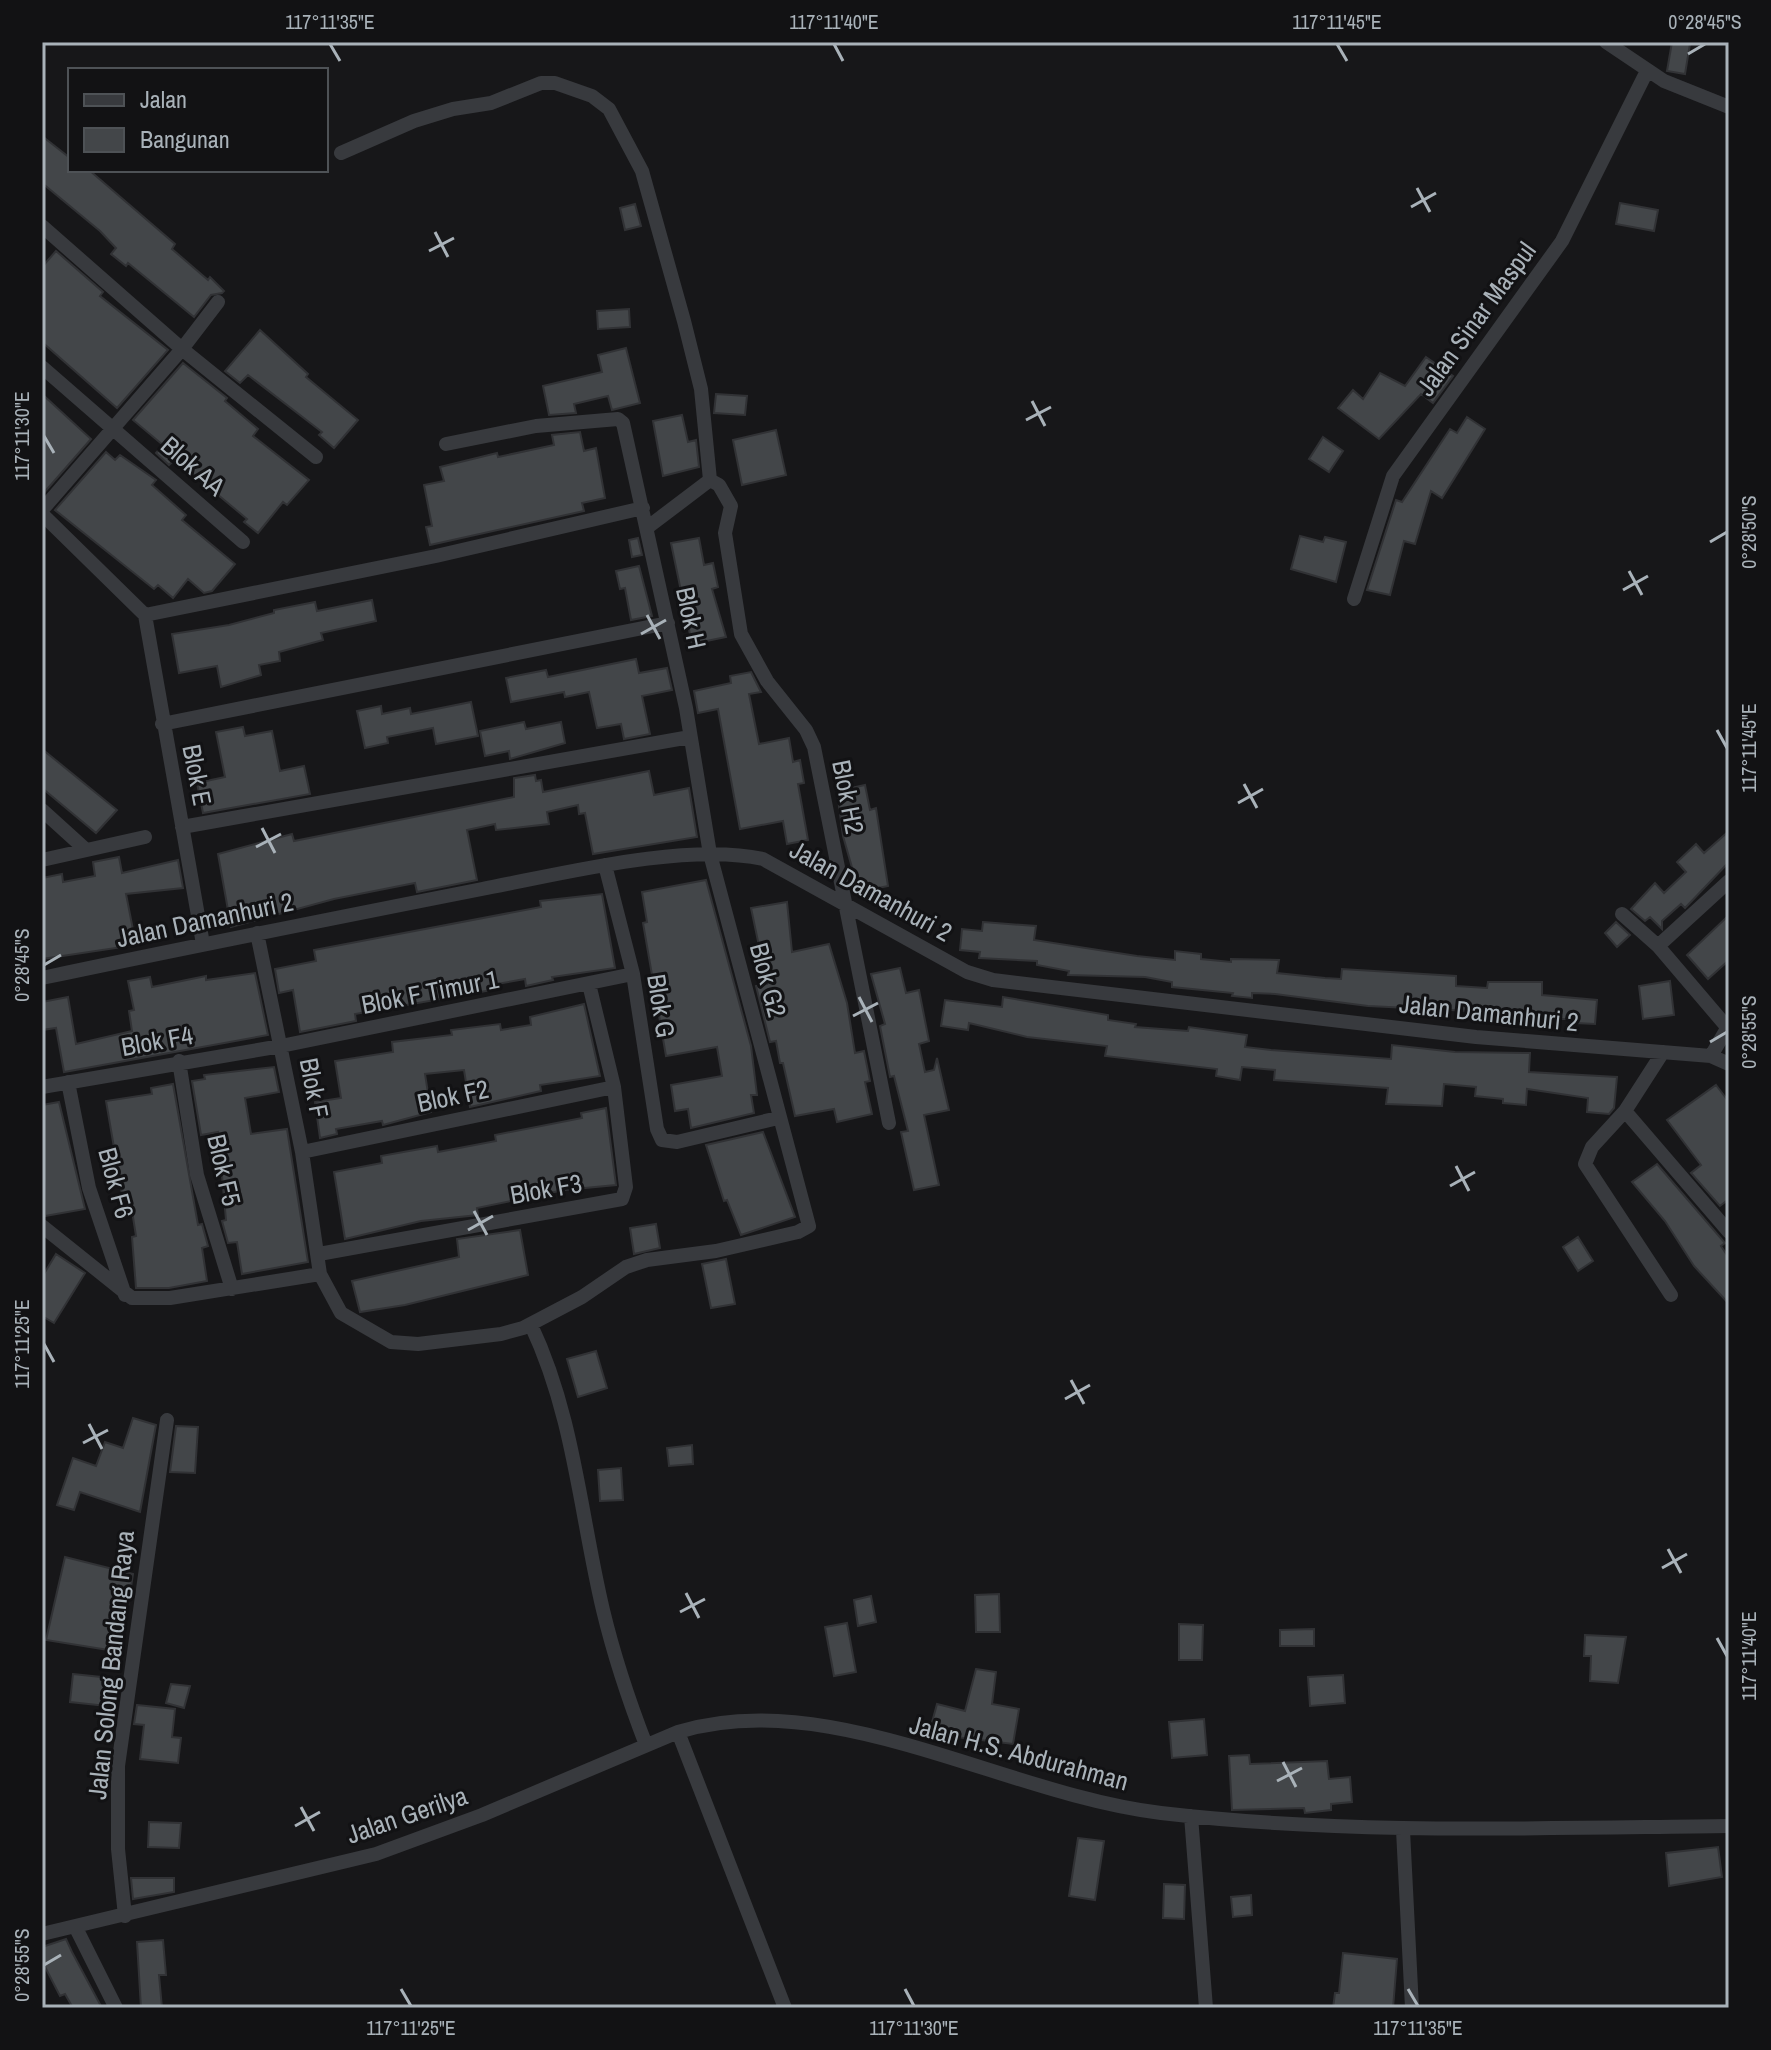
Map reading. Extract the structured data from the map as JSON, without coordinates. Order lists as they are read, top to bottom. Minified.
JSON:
{"streets":{"street":["Jalan Sinar Maspul","Blok AA","Blok H","Blok E","Blok H2","Jalan Damanhuri 2","Blok G2","Blok F Timur 1","Blok G","Blok F4","Blok F","Blok F2","Blok F5","Blok F6","Blok F3","Jalan Solong Bandang Raya","Jalan H.S. Abdurahman","Jalan Gerilya"]},"crossings":[["Blok H","Jalan Damanhuri 2"],["Blok H","Blok G2"],["Blok E","Jalan Damanhuri 2"],["Blok H2","Jalan Damanhuri 2"],["Jalan Damanhuri 2","Blok G2"],["Jalan Damanhuri 2","Blok G"],["Jalan Damanhuri 2","Blok F"],["Blok G2","Blok G"],["Blok F Timur 1","Blok G"],["Blok F Timur 1","Blok F4"],["Blok F Timur 1","Blok F"],["Blok F4","Blok F"],["Blok F4","Blok F5"],["Blok F4","Blok F6"],["Blok F","Blok F2"],["Blok F","Blok F3"],["Blok F2","Blok F3"],["Jalan Solong Bandang Raya","Jalan Gerilya"],["Jalan H.S. Abdurahman","Jalan Gerilya"]],"legend":["Jalan","Bangunan"],"coordinates":["117°11'35\"E","117°11'40\"E","117°11'45\"E","0°28'45\"S","117°11'30\"E","0°28'50\"S","0°28'55\"S","117°11'25\"E"]}
